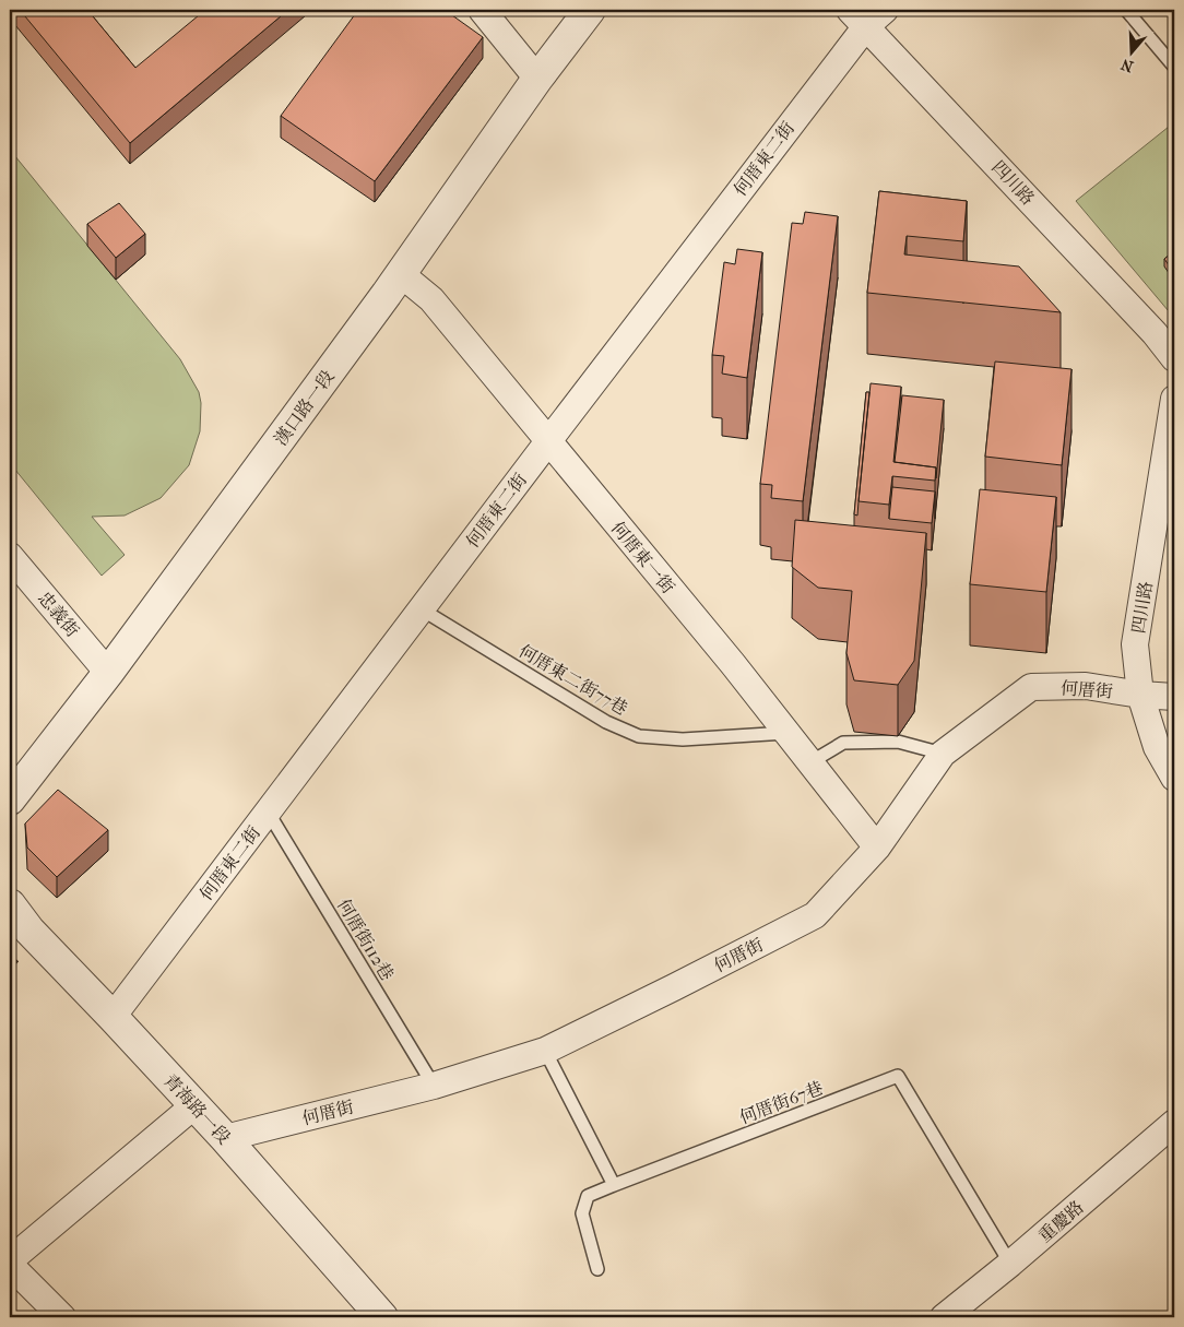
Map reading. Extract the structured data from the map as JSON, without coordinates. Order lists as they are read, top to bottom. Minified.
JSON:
{"streets":{"street":["何厝東二街","四川路","漢口路一段","何厝東一街","忠義街","何厝街","青海路一段","重慶路"],"lane":["何厝東二街77巷","何厝街112巷","何厝街67巷"]},"crossings":[["何厝東二街","四川路"],["何厝東二街","何厝東一街"],["何厝東二街","何厝東二街77巷"],["何厝東二街","何厝街112巷"],["何厝東二街","青海路一段"],["四川路","何厝街"],["漢口路一段","何厝東一街"],["漢口路一段","忠義街"],["何厝東一街","何厝東二街77巷"],["何厝東一街","何厝街"],["何厝街","何厝街112巷"],["何厝街","青海路一段"],["何厝街67巷","重慶路"]],"north":"bottom"}
